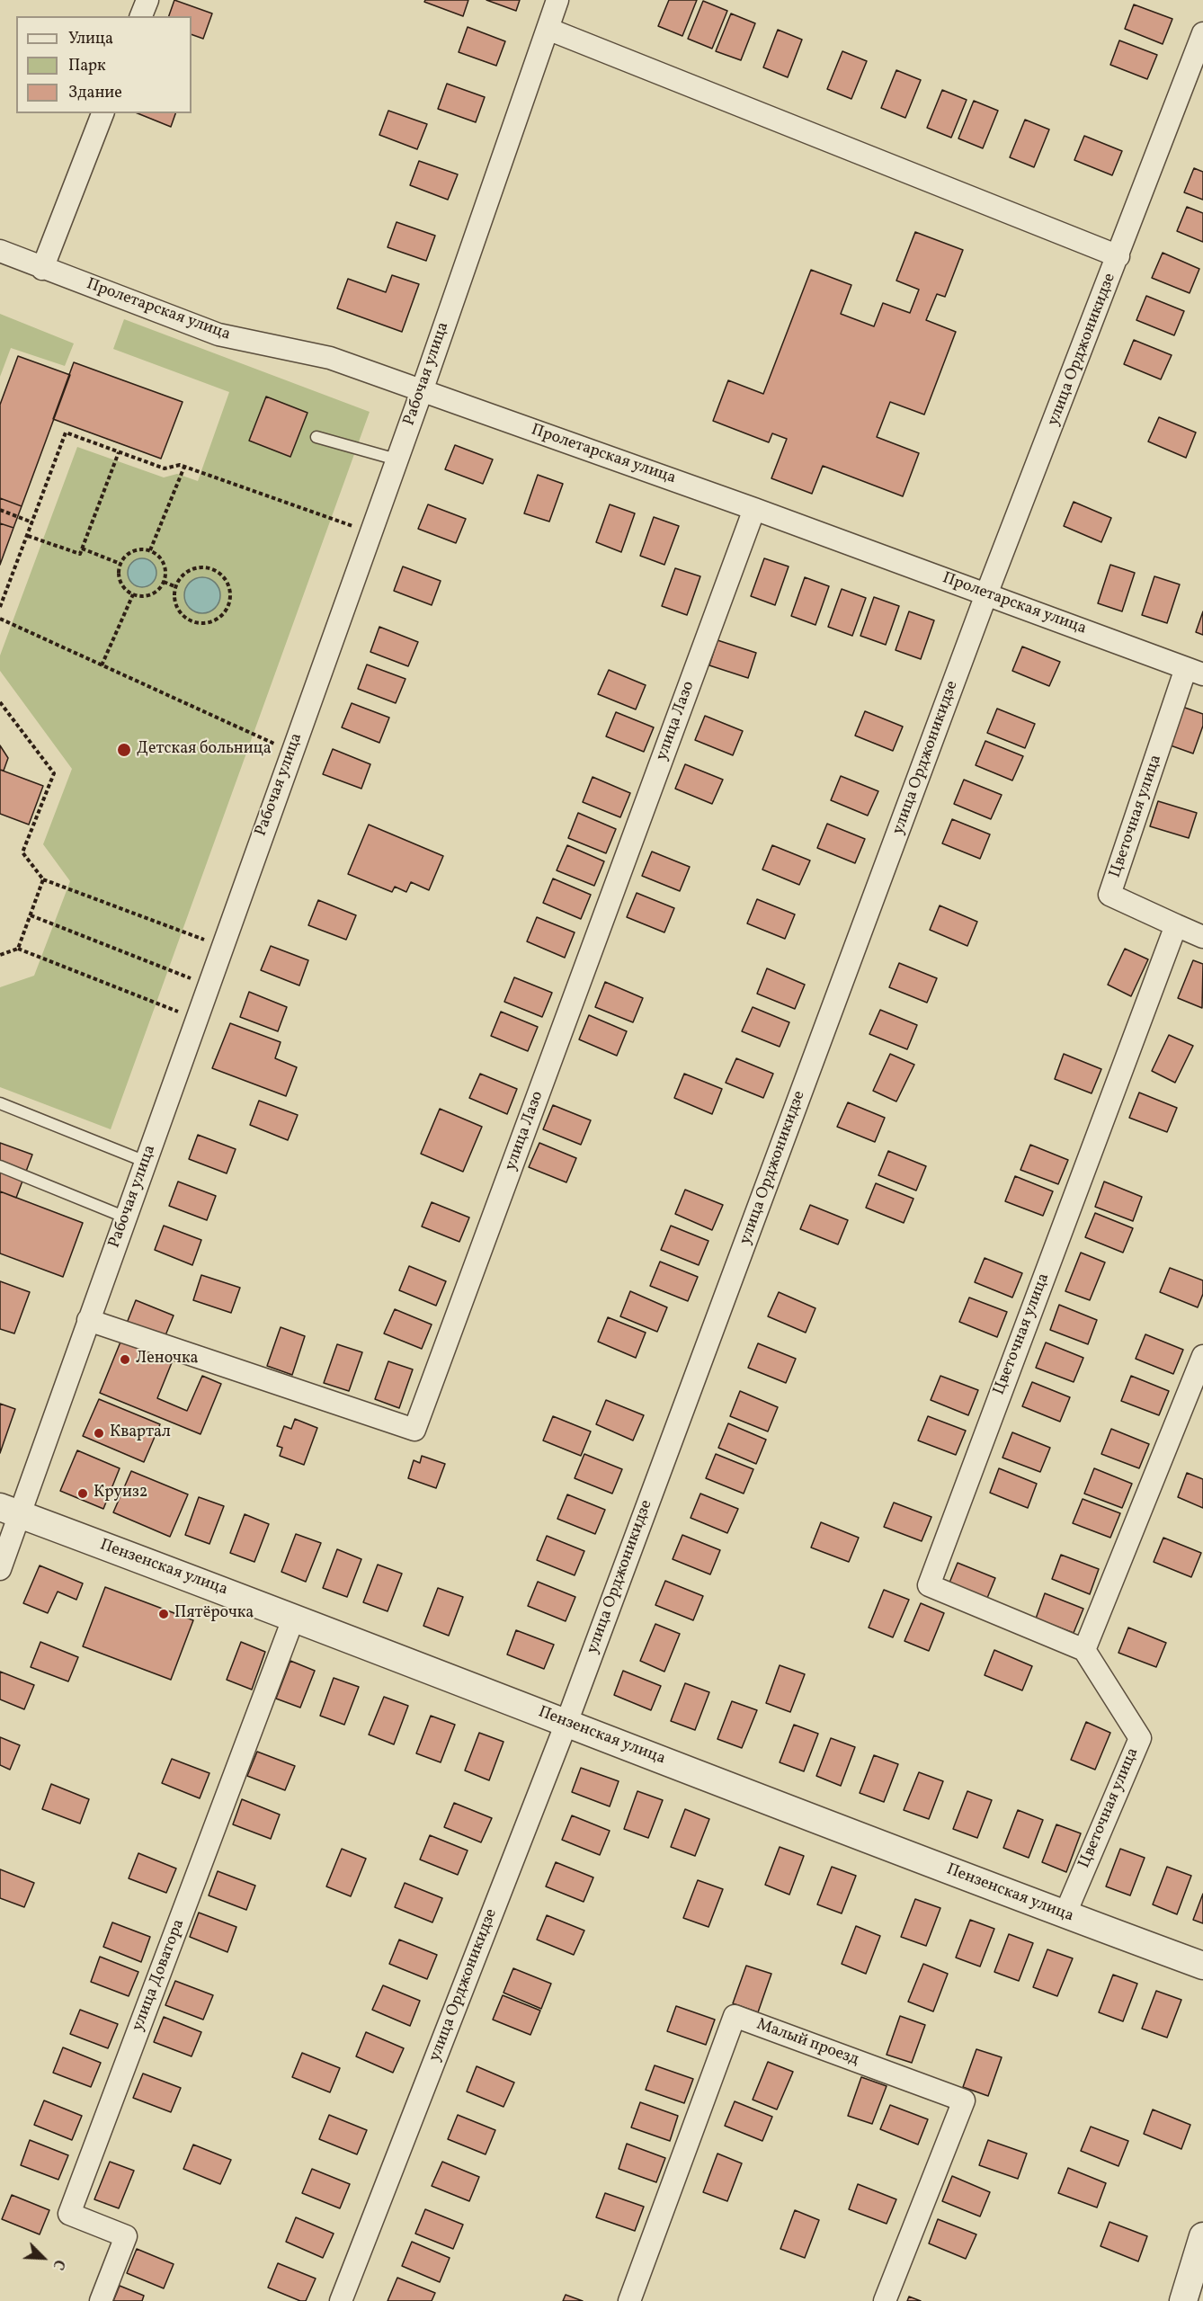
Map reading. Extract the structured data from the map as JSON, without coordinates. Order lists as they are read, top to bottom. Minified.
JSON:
{"streets":{"street":["Пролетарская улица","улица Орджоникидзе","Рабочая улица","улица Лазо","Цветочная улица","Пензенская улица","улица Доватора","Малый проезд"]},"crossings":[["Пролетарская улица","улица Орджоникидзе"],["Пролетарская улица","Рабочая улица"],["Пролетарская улица","улица Лазо"],["Пролетарская улица","Цветочная улица"],["улица Орджоникидзе","Пензенская улица"],["Рабочая улица","улица Лазо"],["Рабочая улица","Пензенская улица"],["Цветочная улица","Пензенская улица"],["Пензенская улица","улица Доватора"]],"places":["Детская больница","Леночка","Квартал","Круиз2","Пятёрочка"],"legend":["Улица","Парк","Здание"],"north":"bottom right"}
